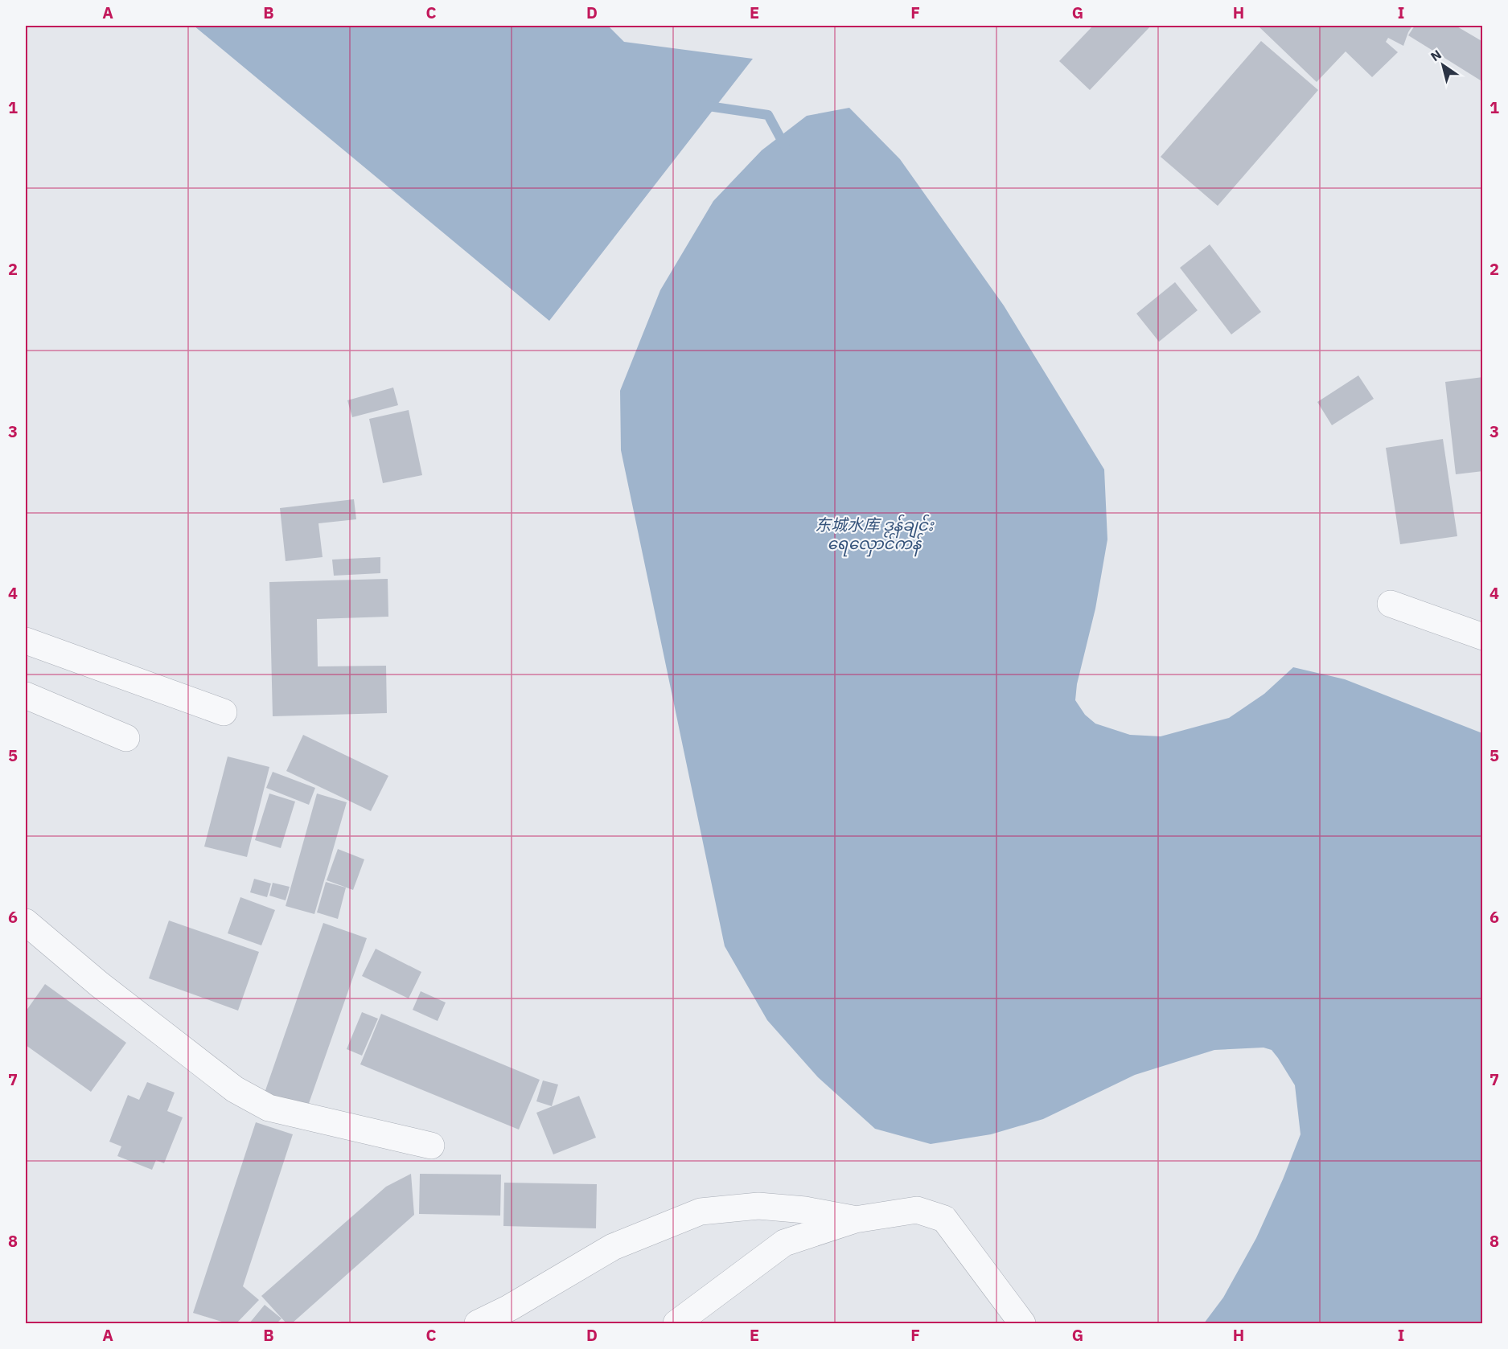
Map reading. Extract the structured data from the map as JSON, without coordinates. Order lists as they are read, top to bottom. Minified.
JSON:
{"water":["东城水库 ဒွန်ချင်း ရေလှောင်ကန်"],"north":"top left","grid":{"columns":["A","B","C","D","E","F","G","H","I"],"rows":["1","2","3","4","5","6","7","8"]}}
